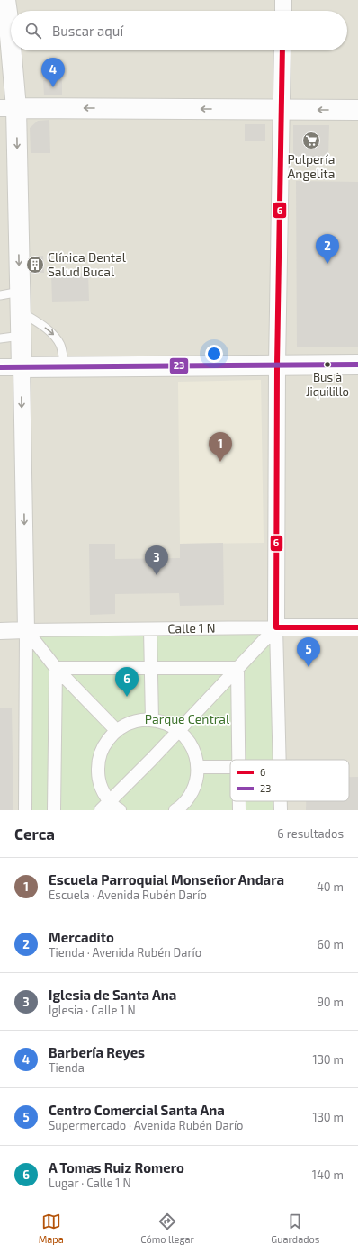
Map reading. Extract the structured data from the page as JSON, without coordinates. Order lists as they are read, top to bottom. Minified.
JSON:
{"streets":{"street":["Calle 1 N"]},"parks":["Parque Central"],"places":{"supermarket":["Pulpería Angelita"],"building":["Clínica Dental Salud Bucal"],"other":["Bus à Jiquilillo"]},"lines":["transit line 6","transit line 23"],"legend":["6","23"],"page":{"search":"Buscar aquí","pins":["4","2","1","3","5","6"],"heading":["Cerca","6 resultados"],"list":[{"mark":"1","name":"Escuela Parroquial Monseñor Andara","note":"Escuela · Avenida Rubén Darío","value":"40 m"},{"mark":"2","name":"Mercadito","note":"Tienda · Avenida Rubén Darío","value":"60 m"},{"mark":"3","name":"Iglesia de Santa Ana","note":"Iglesia · Calle 1 N","value":"90 m"},{"mark":"4","name":"Barbería Reyes","note":"Tienda","value":"130 m"},{"mark":"5","name":"Centro Comercial Santa Ana","note":"Supermercado · Avenida Rubén Darío","value":"130 m"},{"mark":"6","name":"A Tomas Ruiz Romero","note":"Lugar · Calle 1 N","value":"140 m"}],"nav":["Mapa","Cómo llegar","Guardados"]}}
